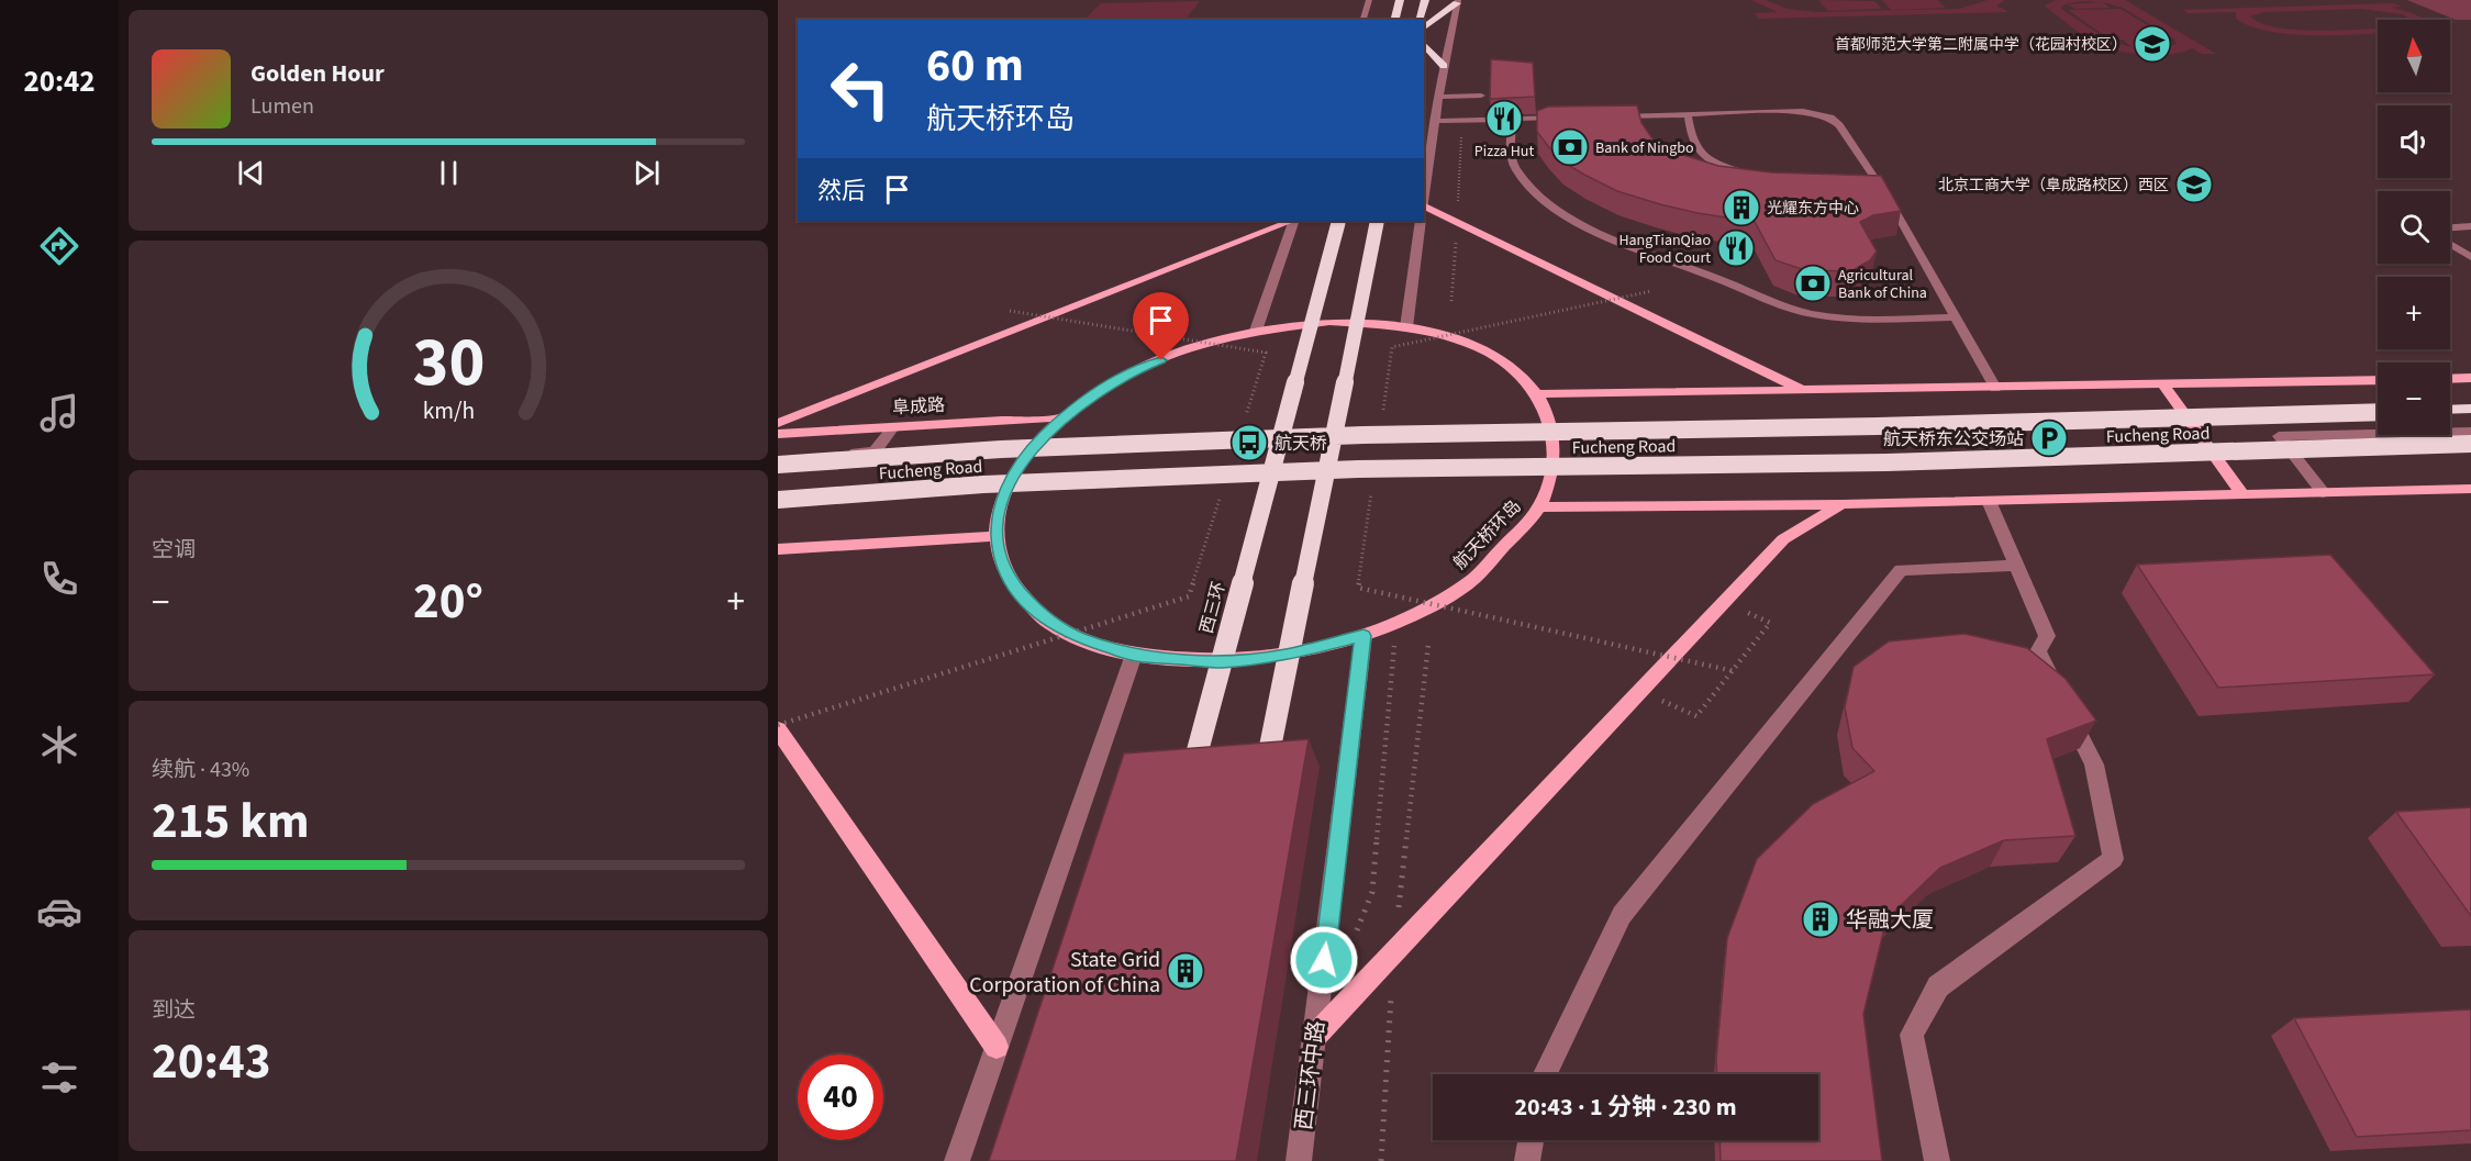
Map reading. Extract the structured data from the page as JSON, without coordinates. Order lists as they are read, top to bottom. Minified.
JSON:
{"streets":{"highway":["Fucheng Road","西三环"],"main road":["阜成路","航天桥环岛"],"street":["西三环中路"]},"crossings":[["阜成路","航天桥环岛"],["航天桥环岛","西三环中路"]],"places":{"school or university":["首都师范大学第二附属中学（花园村校区）","北京工商大学（阜成路校区）西区"],"restaurant":["Pizza Hut","HangTianQiao Food Court"],"bank":["Bank of Ningbo","Agricultural Bank of China"],"building":["光耀东方中心","华融大厦","State Grid Corporation of China"],"parking":["航天桥东公交场站"],"bus stop":["航天桥"]},"north":"top","page":{"tabs":"20:42","map_buttons":["+","−"],"turn":["60 m","航天桥环岛"],"song":["Golden Hour","Lumen"],"then":"然后","tile":["空调",["续航 · 43%","215 km"],["到达","20:43"]],"heat":["−","20°","+"],"limit":"40","trip":"20:43 · 1 分钟 · 230 m","gauge":["30","km/h"]}}
